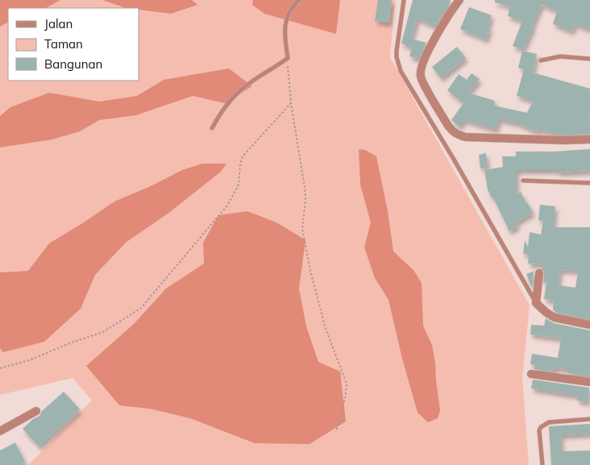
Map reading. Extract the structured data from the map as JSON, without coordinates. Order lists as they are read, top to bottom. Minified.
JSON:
{"legend":["Jalan","Taman","Bangunan"]}
